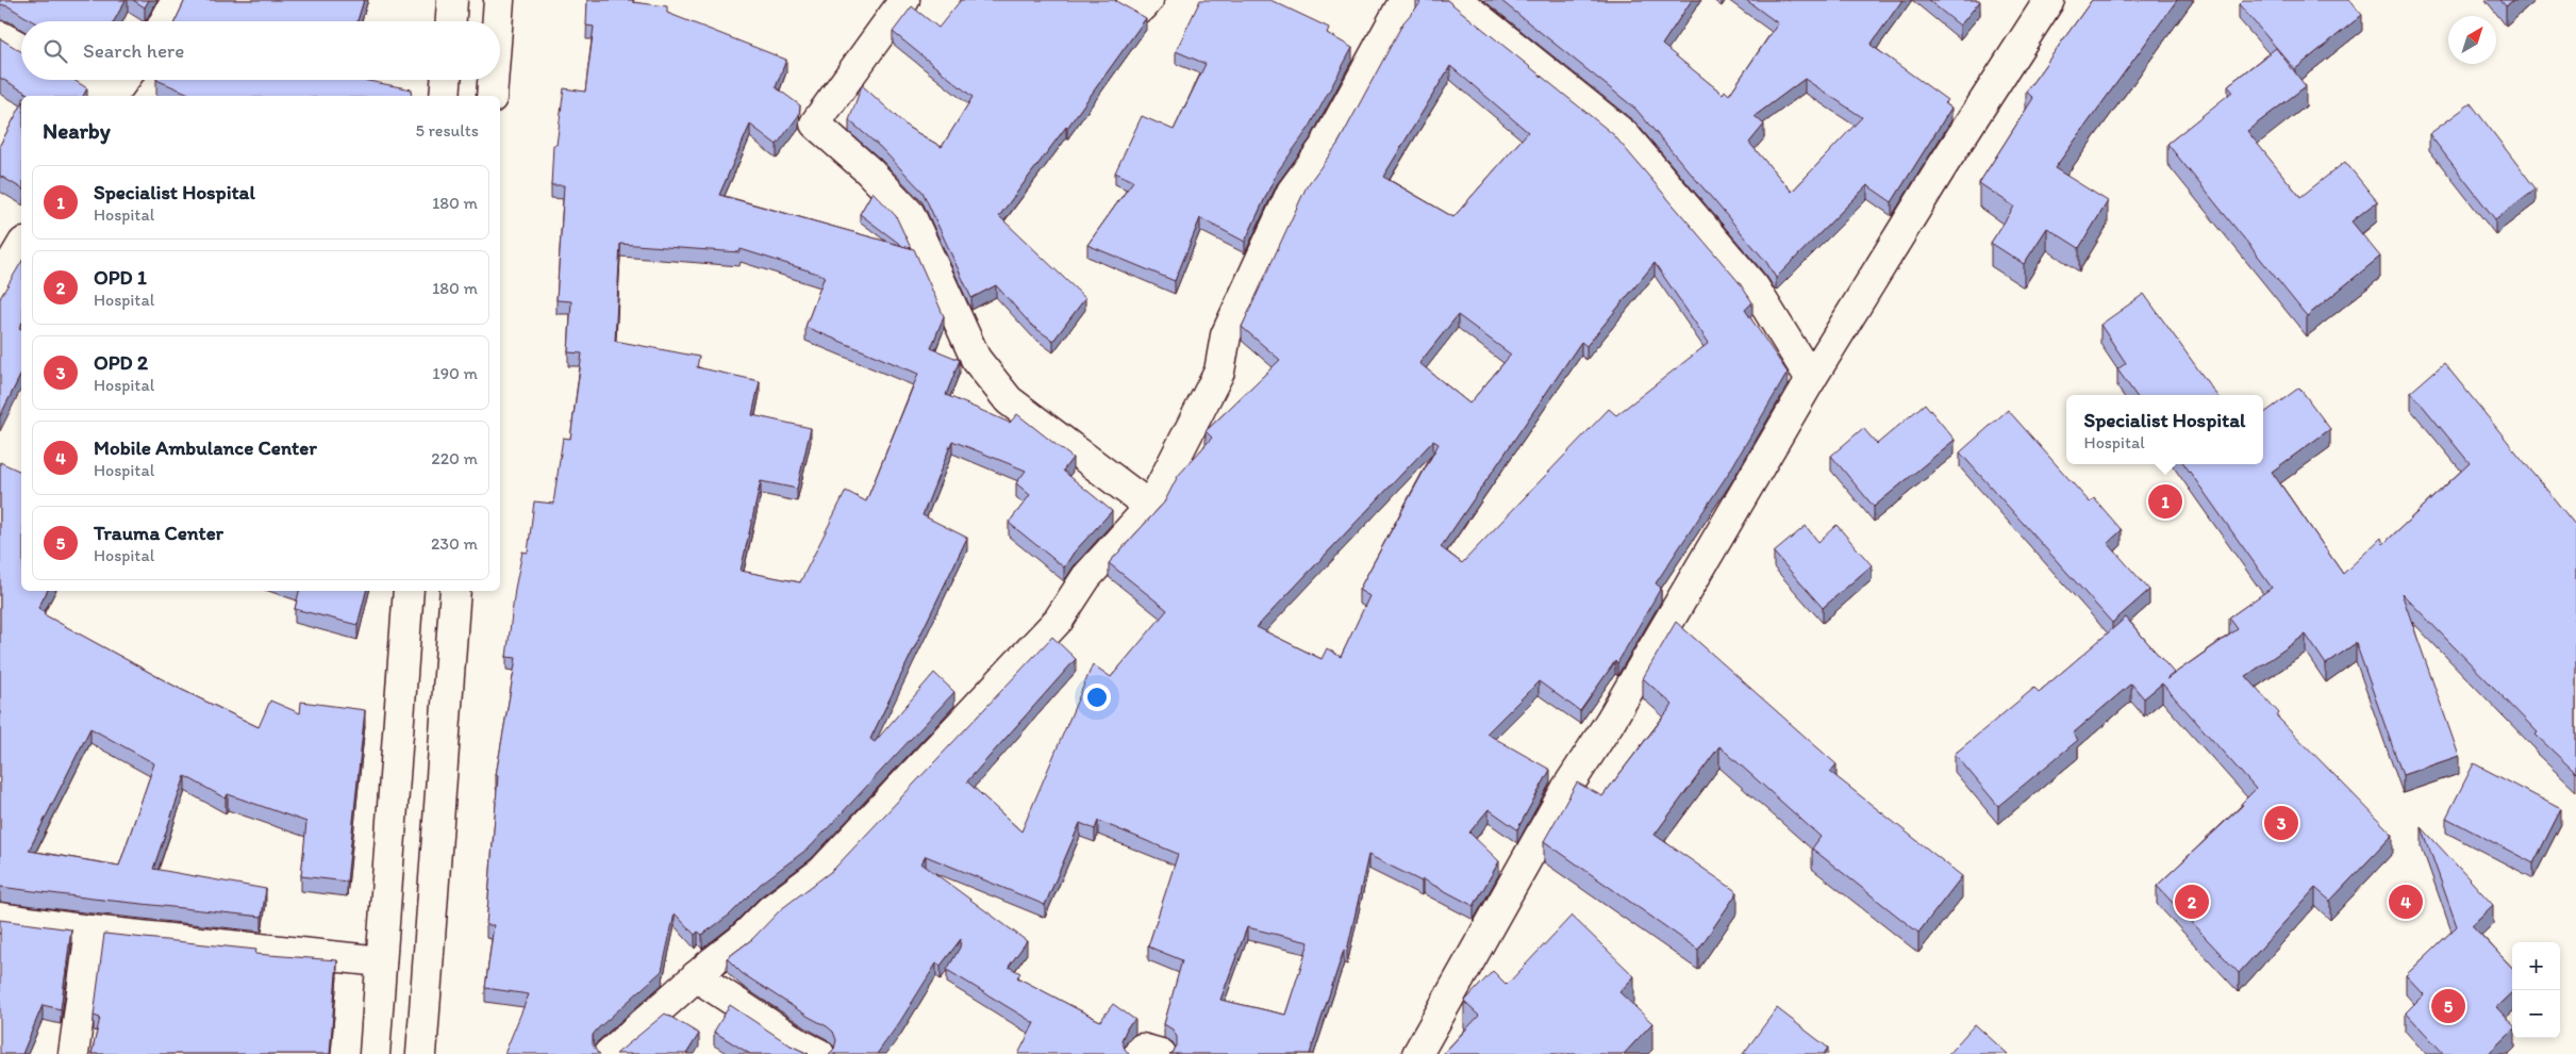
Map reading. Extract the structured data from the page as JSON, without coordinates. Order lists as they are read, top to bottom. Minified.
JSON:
{"north":"top right","page":{"search":"Search here","heading":["Nearby","5 results"],"list":[{"mark":"1","name":"Specialist Hospital","note":"Hospital","value":"180 m"},{"mark":"2","name":"OPD 1","note":"Hospital","value":"180 m"},{"mark":"3","name":"OPD 2","note":"Hospital","value":"190 m"},{"mark":"4","name":"Mobile Ambulance Center","note":"Hospital","value":"220 m"},{"mark":"5","name":"Trauma Center","note":"Hospital","value":"230 m"}],"popup":["Specialist Hospital","Hospital"],"pins":["1","3","2","4","5"],"map_buttons":["+","−"]}}
